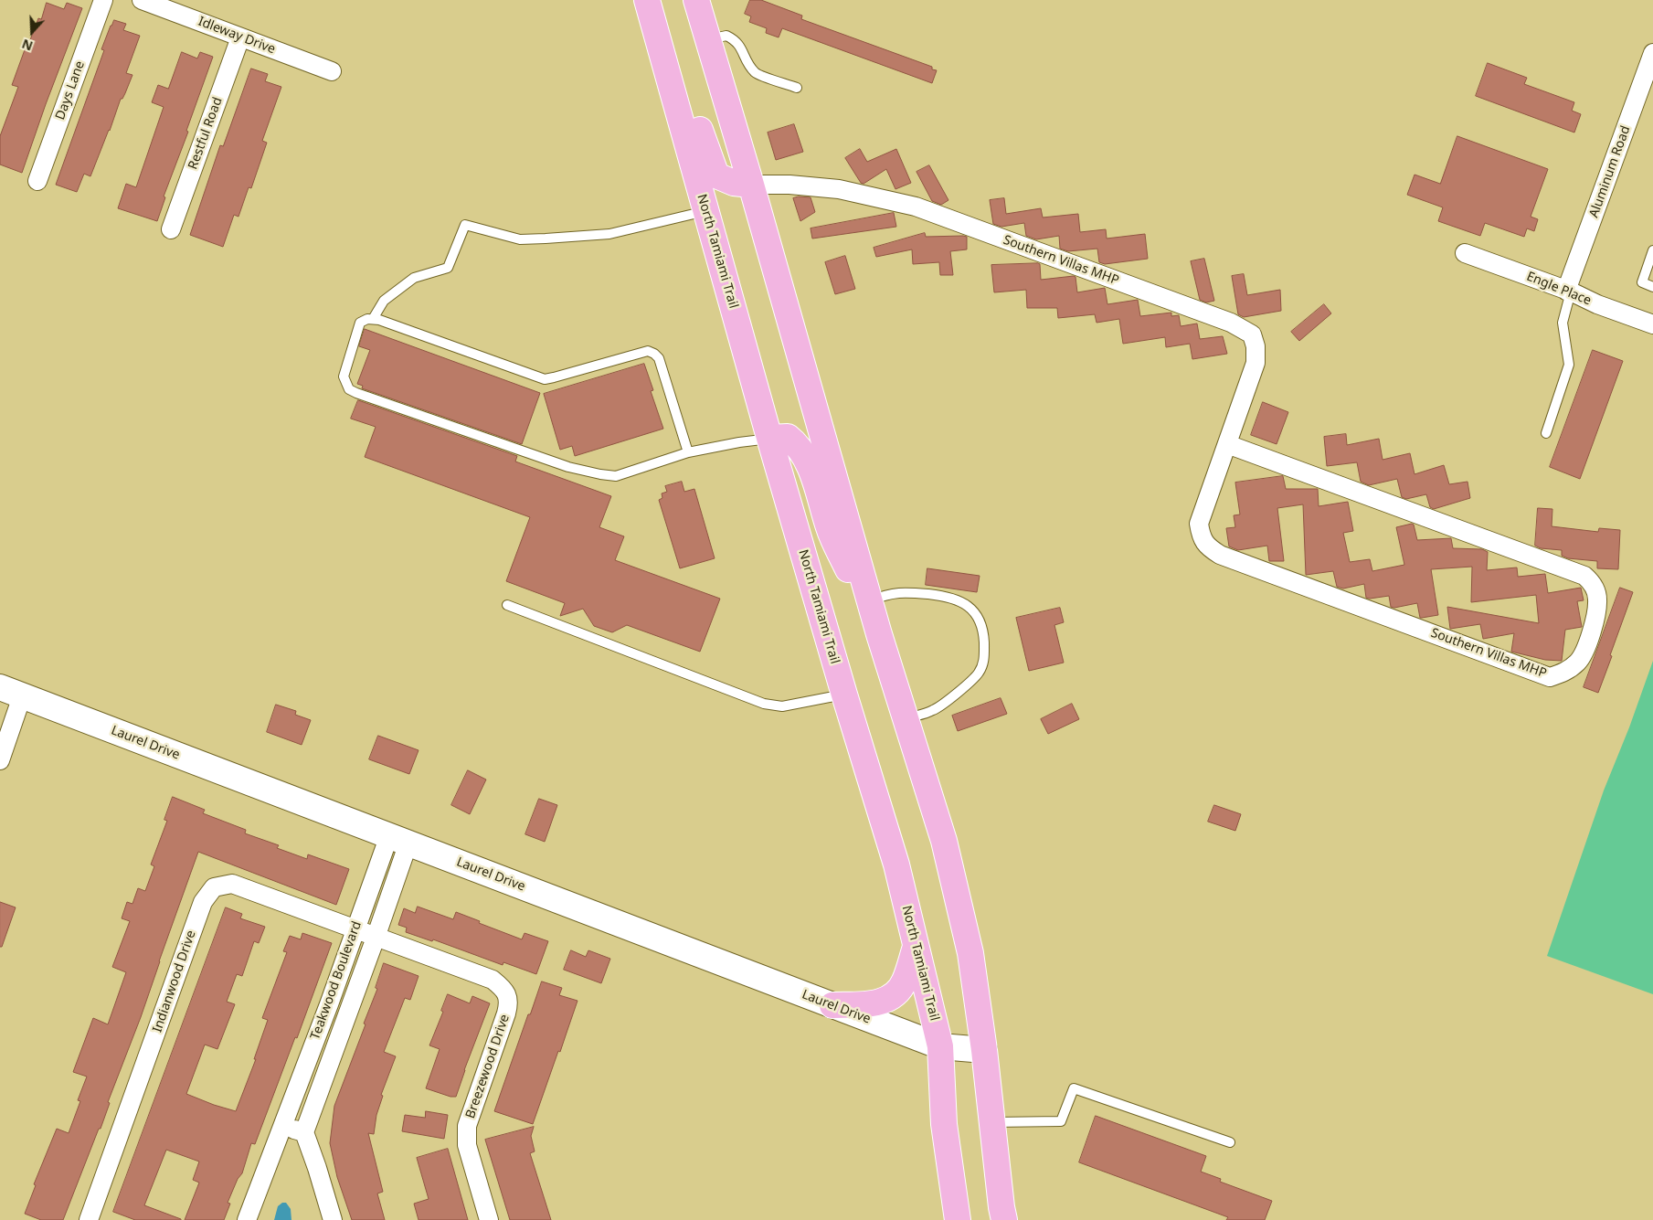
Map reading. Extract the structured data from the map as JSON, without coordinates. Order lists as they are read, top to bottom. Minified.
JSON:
{"streets":{"main road":["North Tamiami Trail"],"street":["Idleway Drive","Days Lane","Restful Road","Aluminum Road","Southern Villas MHP","Engle Place","Laurel Drive","Teakwood Boulevard","Indianwood Drive","Breezewood Drive"]},"crossings":[["Idleway Drive","Restful Road"],["Aluminum Road","Engle Place"],["North Tamiami Trail","Laurel Drive"],["Laurel Drive","Teakwood Boulevard"],["Teakwood Boulevard","Indianwood Drive"],["Teakwood Boulevard","Breezewood Drive"],["Indianwood Drive","Breezewood Drive"]],"north":"bottom"}
